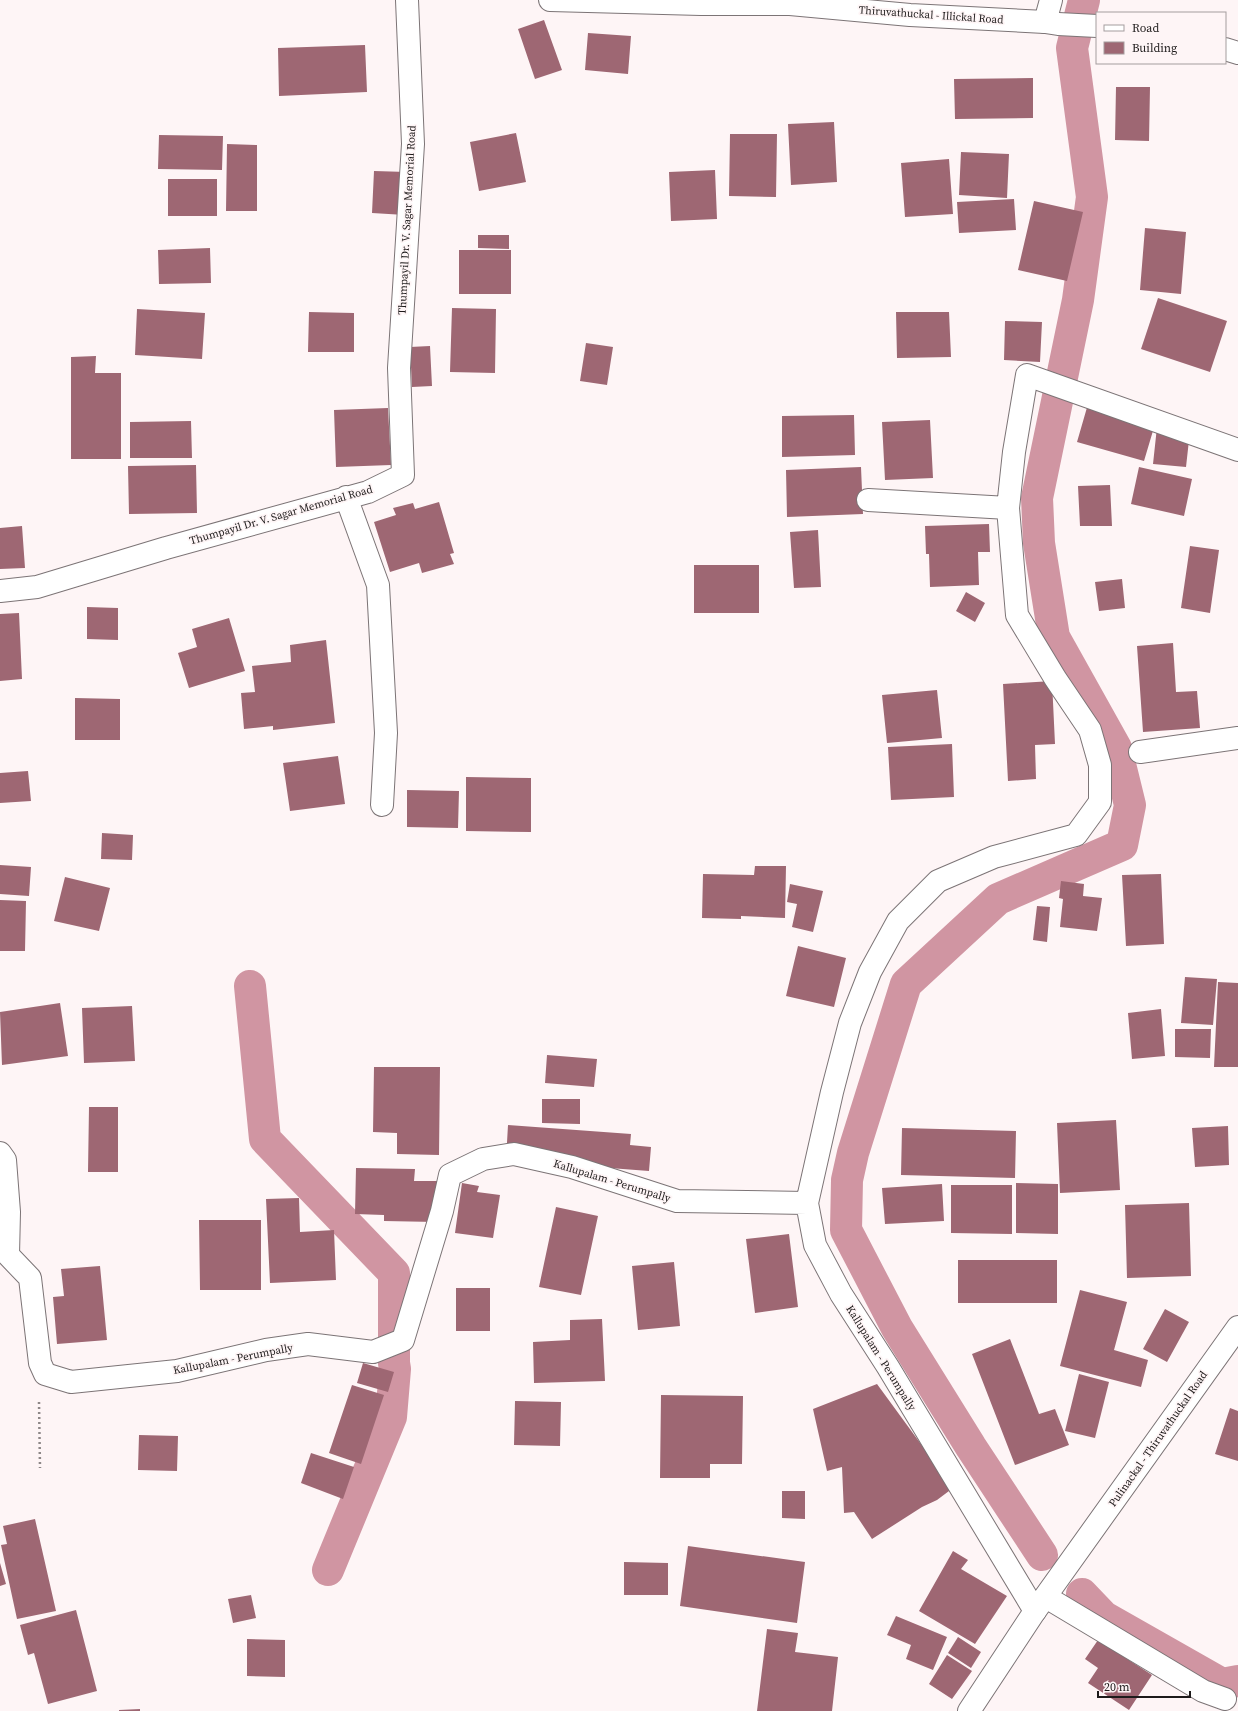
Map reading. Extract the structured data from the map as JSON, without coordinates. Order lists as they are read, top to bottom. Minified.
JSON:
{"streets":{"street":["Thiruvathuckal - Illickal Road","Thumpayil Dr. V. Sagar Memorial Road","Kallupalam - Perumpally","Pulinackal - Thiruvathuckal Road"]},"crossings":[["Kallupalam - Perumpally","Pulinackal - Thiruvathuckal Road"]],"legend":["Road","Building"],"scale_bar":"20 m"}
